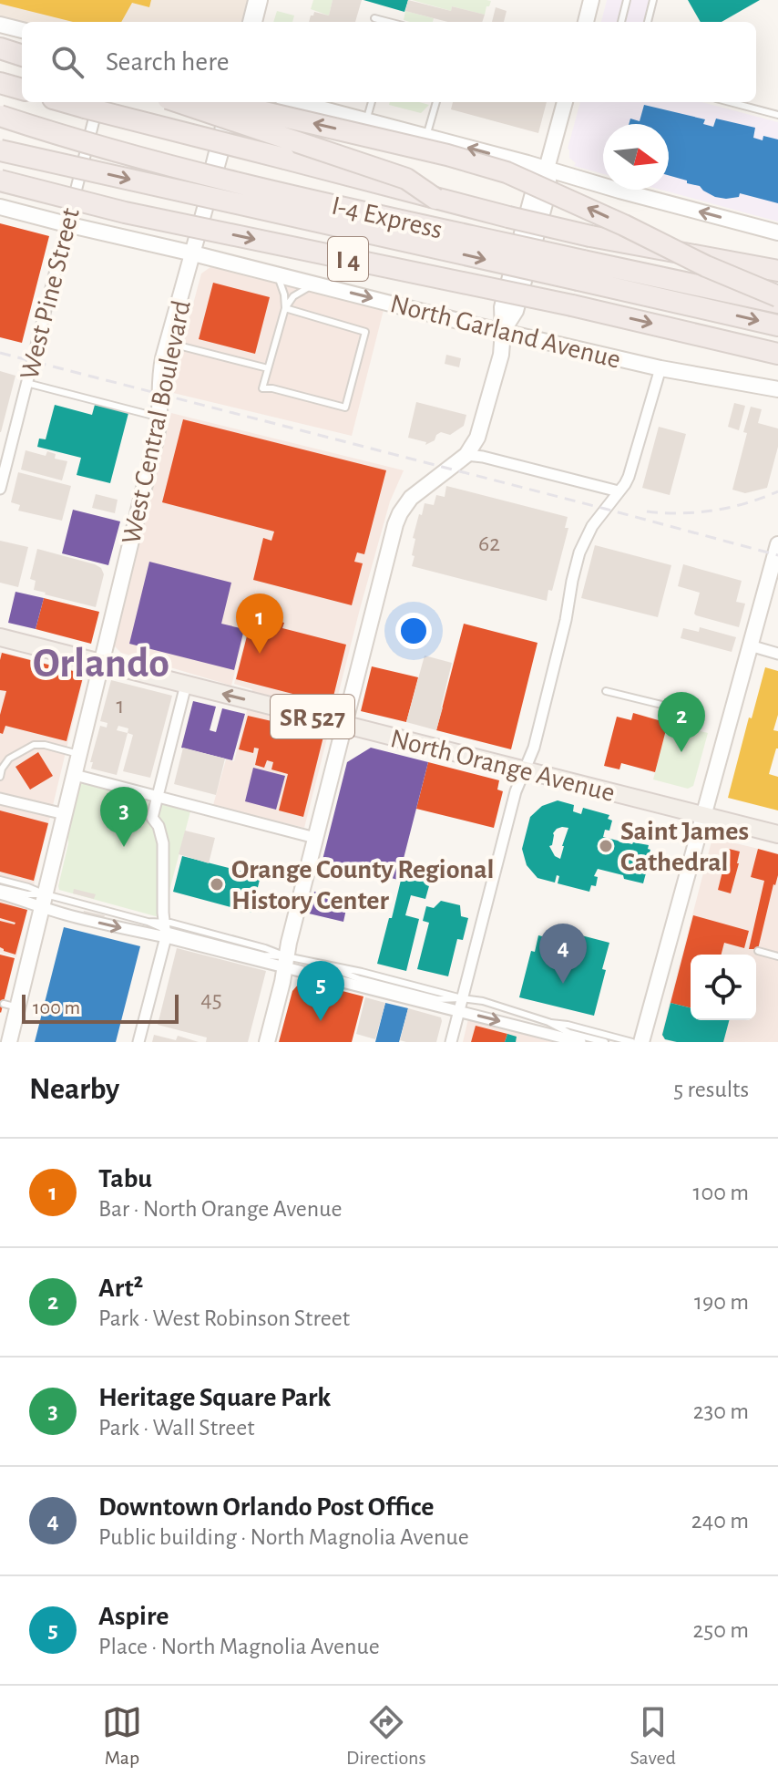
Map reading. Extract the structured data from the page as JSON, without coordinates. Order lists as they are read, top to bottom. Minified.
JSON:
{"streets":{"highway":["I-4 Express","I 4"],"main road":["SR 527","North Orange Avenue"],"street":["West Pine Street","North Garland Avenue","West Central Boulevard"]},"crossings":[["West Pine Street","North Garland Avenue"],["North Garland Avenue","West Central Boulevard"],["West Central Boulevard","SR 527"],["West Central Boulevard","North Orange Avenue"],["SR 527","North Orange Avenue"]],"districts":["Orlando"],"places":["Saint James Cathedral","Orange County Regional History Center"],"house_numbers":["62","1","45"],"scale_bar":"100 m","north":"right","page":{"search":"Search here","pins":["1","2","3","4","5"],"scale":"100 m","heading":["Nearby","5 results"],"list":[{"mark":"1","name":"Tabu","note":"Bar · North Orange Avenue","value":"100 m"},{"mark":"2","name":"Art²","note":"Park · West Robinson Street","value":"190 m"},{"mark":"3","name":"Heritage Square Park","note":"Park · Wall Street","value":"230 m"},{"mark":"4","name":"Downtown Orlando Post Office","note":"Public building · North Magnolia Avenue","value":"240 m"},{"mark":"5","name":"Aspire","note":"Place · North Magnolia Avenue","value":"250 m"}],"nav":["Map","Directions","Saved"]}}
